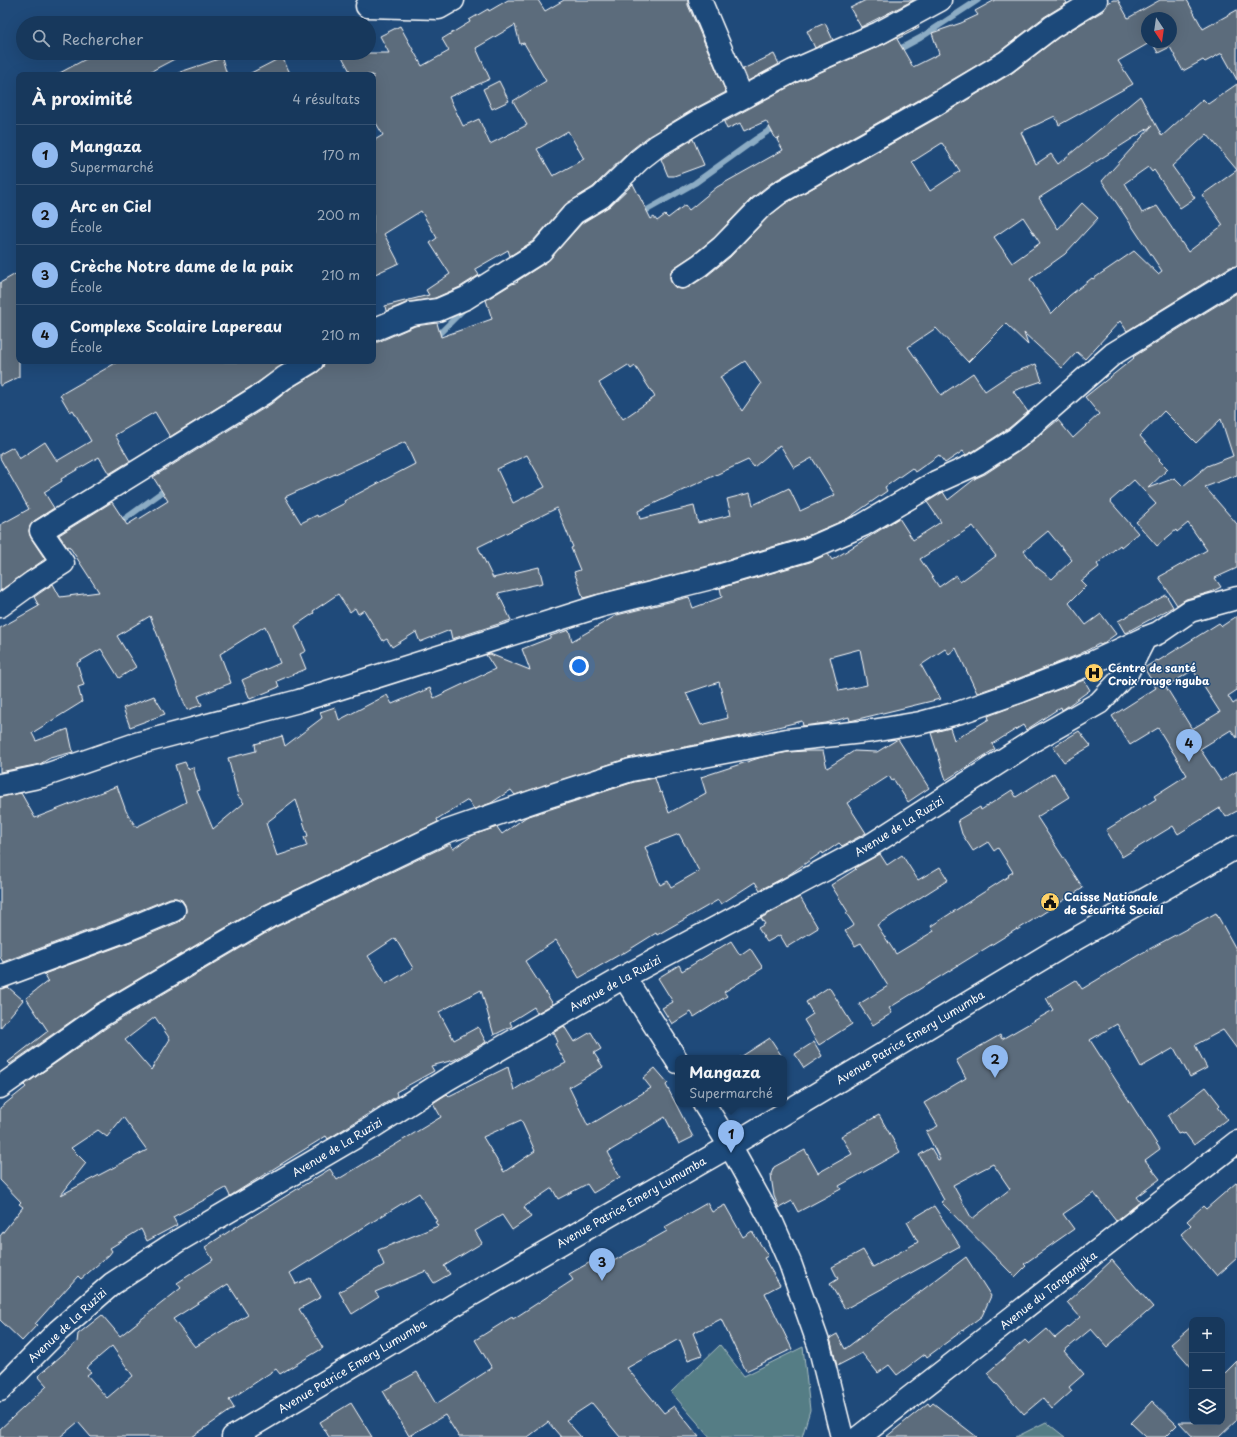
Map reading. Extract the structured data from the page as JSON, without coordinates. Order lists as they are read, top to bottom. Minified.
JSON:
{"streets":{"street":["Avenue de La Ruzizi","Avenue Patrice Emery Lumumba","Avenue du Tanganyika"]},"places":{"hospital":["Centre de santé Croix rouge nguba"],"public building":["Caisse Nationale de Sécurité Social"]},"north":"bottom","page":{"search":"Rechercher","heading":["À proximité","4 résultats"],"list":[{"mark":"1","name":"Mangaza","note":"Supermarché","value":"170 m"},{"mark":"2","name":"Arc en Ciel","note":"École","value":"200 m"},{"mark":"3","name":"Crèche Notre dame de la paix","note":"École","value":"210 m"},{"mark":"4","name":"Complexe Scolaire Lapereau","note":"École","value":"210 m"}],"pins":["4","2","1","3"],"popup":["Mangaza","Supermarché"],"map_buttons":["+","−"]}}
